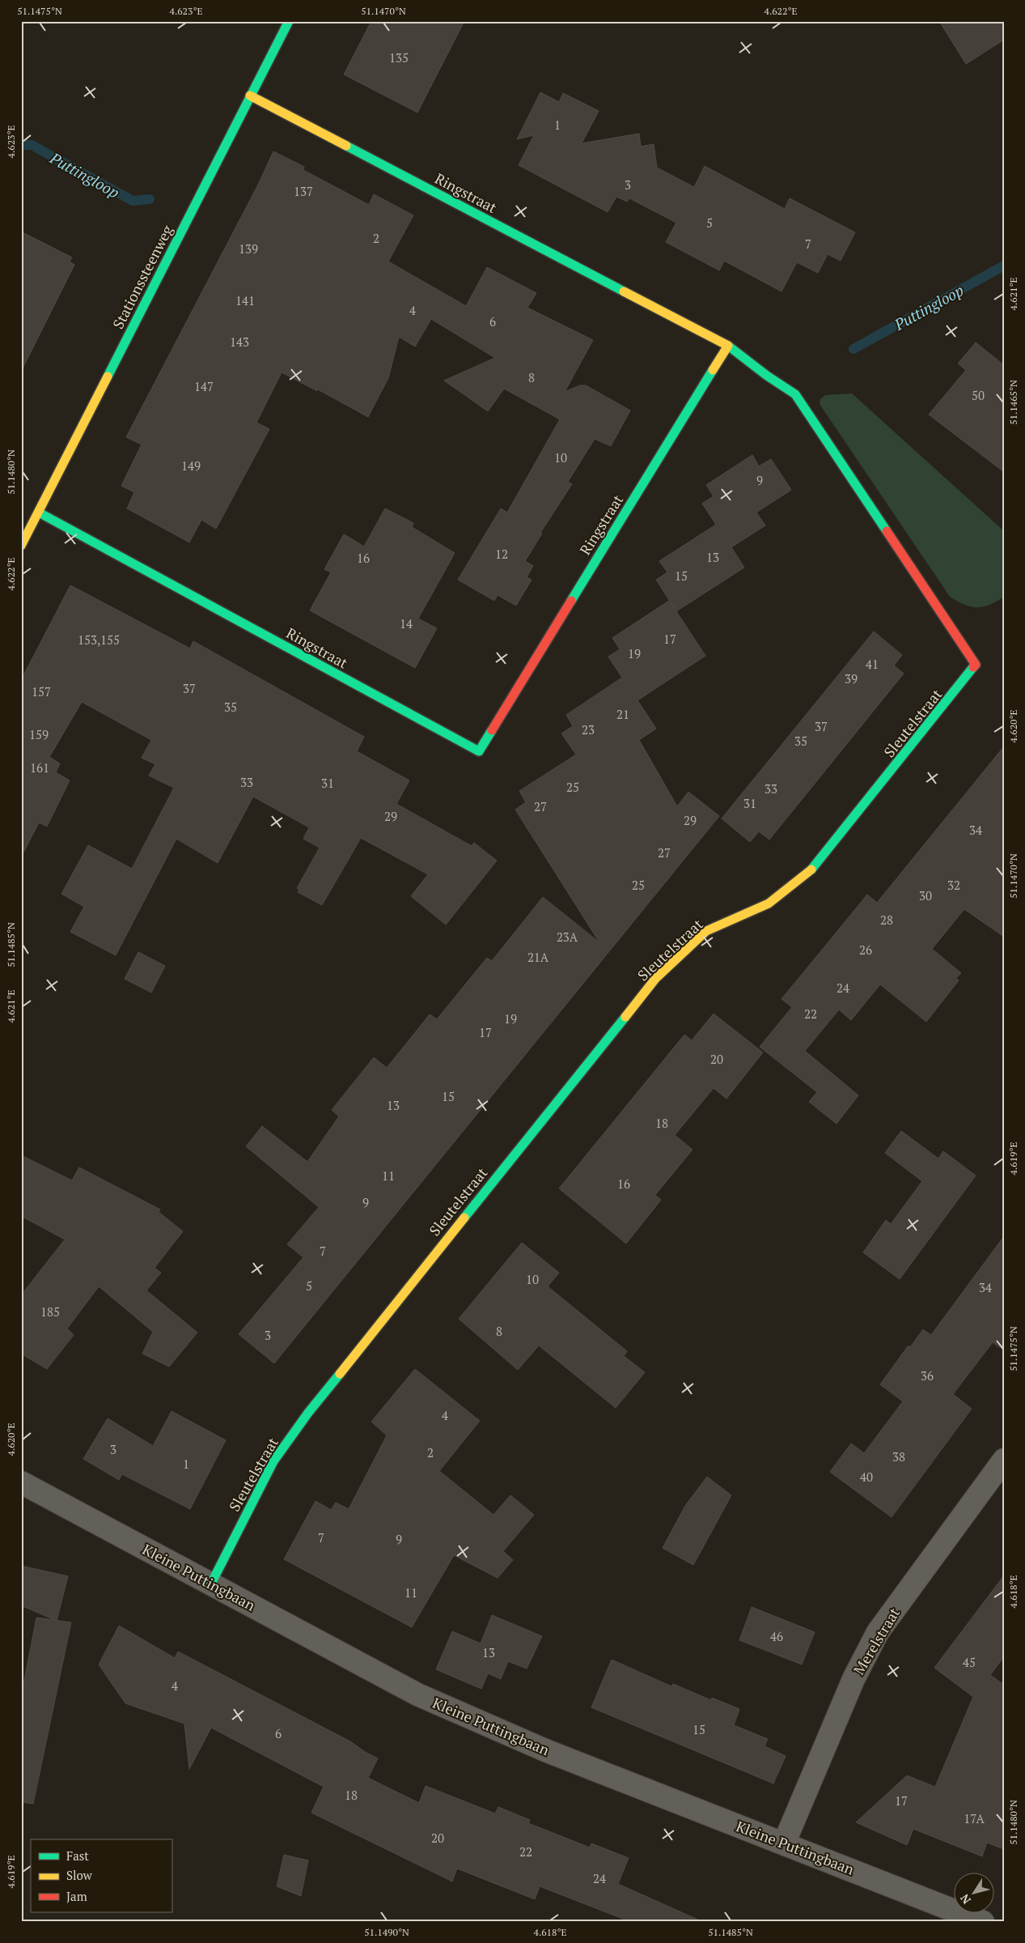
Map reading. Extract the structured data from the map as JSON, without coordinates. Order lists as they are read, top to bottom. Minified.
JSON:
{"streets":{"street":["Ringstraat","Stationssteenweg","Sleutelstraat","Kleine Puttingbaan","Merelstraat"]},"crossings":[["Ringstraat","Stationssteenweg"],["Ringstraat","Sleutelstraat"],["Sleutelstraat","Kleine Puttingbaan"],["Kleine Puttingbaan","Merelstraat"]],"water":["Puttingloop"],"house_numbers":["135","1","3","137","5","2","7","139","141","4","6","143","8","147","50","10","149","9","12","13","16","15","14","17","153,155","19","41","39","37","157","35","21","37","23","159","35","161","33","31","25","33","31","27","29","29","34","27","25","32","30","28","23A","26","21A","24","22","19","17","20","15","13","18","11","16","9","7","10","5","34","185","8","3","36","4","3","2","38","1","40","7","9","11","46","13","45","4","15","6","18","17","17A","20","22","24"],"legend":["Fast","Slow","Jam"],"north":"bottom left","coordinates":["51.1475°N","4.623°E","51.1470°N","4.622°E","4.621°E","51.1465°N","51.1480°N","4.620°E","51.1485°N","4.619°E","4.618°E","51.1490°N"]}
